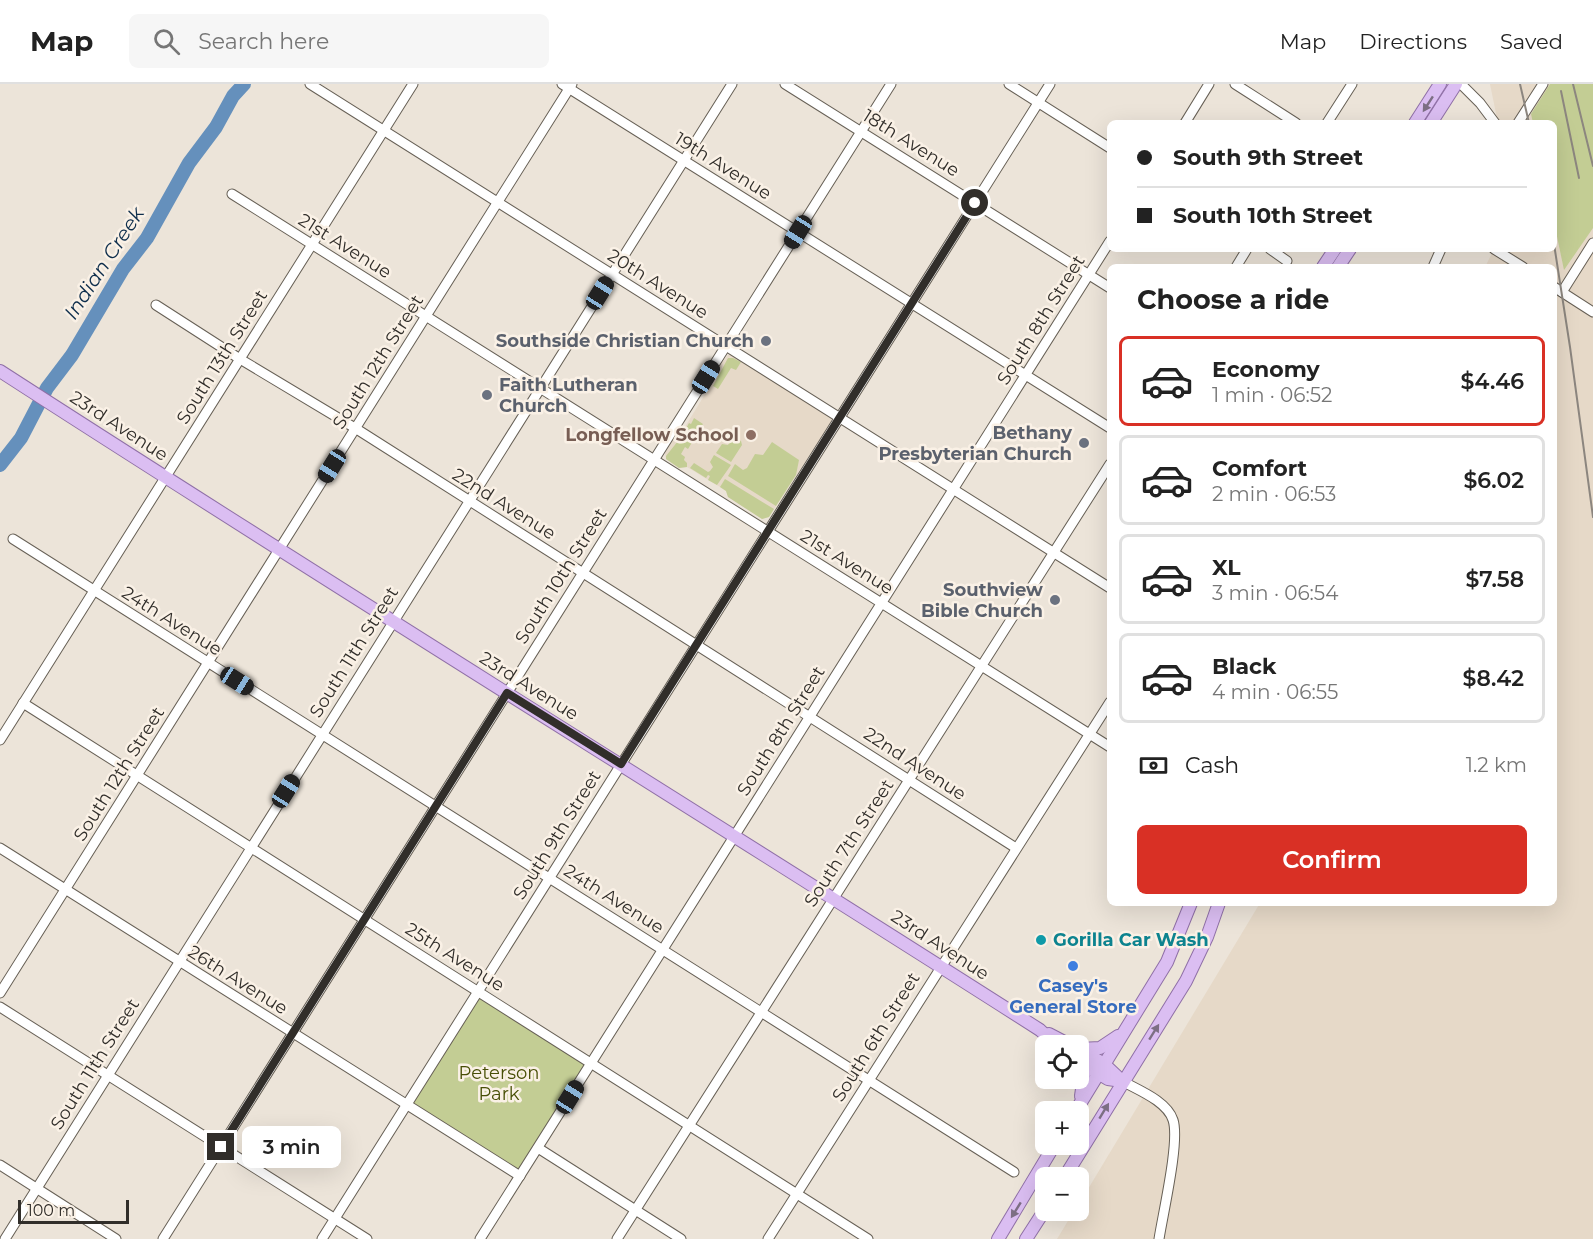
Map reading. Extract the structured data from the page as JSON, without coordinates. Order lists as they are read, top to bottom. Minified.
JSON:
{"streets":{"main road":["23rd Avenue"],"street":["18th Avenue","19th Avenue","21st Avenue","20th Avenue","South 8th Street","South 13th Street","South 12th Street","22nd Avenue","South 10th Street","24th Avenue","South 11th Street","South 9th Street","South 7th Street","25th Avenue","26th Avenue","South 6th Street"]},"crossings":[["18th Avenue","South 8th Street"],["18th Avenue","South 10th Street"],["18th Avenue","South 9th Street"],["19th Avenue","South 8th Street"],["19th Avenue","South 12th Street"],["19th Avenue","South 10th Street"],["19th Avenue","South 11th Street"],["19th Avenue","South 9th Street"],["21st Avenue","South 8th Street"],["21st Avenue","South 13th Street"],["21st Avenue","South 12th Street"],["21st Avenue","South 10th Street"],["21st Avenue","South 11th Street"],["21st Avenue","South 9th Street"],["21st Avenue","South 7th Street"],["21st Avenue","South 6th Street"],["20th Avenue","South 8th Street"],["20th Avenue","South 13th Street"],["20th Avenue","South 12th Street"],["20th Avenue","South 10th Street"],["20th Avenue","South 11th Street"],["20th Avenue","South 9th Street"],["20th Avenue","South 7th Street"],["South 8th Street","23rd Avenue"],["South 8th Street","22nd Avenue"],["South 8th Street","24th Avenue"],["South 8th Street","25th Avenue"],["South 8th Street","26th Avenue"],["South 13th Street","23rd Avenue"],["South 13th Street","22nd Avenue"],["South 13th Street","24th Avenue"],["South 13th Street","25th Avenue"],["South 12th Street","23rd Avenue"],["South 12th Street","22nd Avenue"],["South 12th Street","24th Avenue"],["South 12th Street","25th Avenue"],["South 12th Street","26th Avenue"],["23rd Avenue","South 10th Street"],["23rd Avenue","South 11th Street"],["23rd Avenue","South 9th Street"],["23rd Avenue","South 7th Street"],["23rd Avenue","South 6th Street"],["22nd Avenue","South 10th Street"],["22nd Avenue","South 11th Street"],["22nd Avenue","South 9th Street"],["22nd Avenue","South 7th Street"],["22nd Avenue","South 6th Street"],["South 10th Street","24th Avenue"],["South 10th Street","25th Avenue"],["South 10th Street","26th Avenue"],["24th Avenue","South 11th Street"],["24th Avenue","South 9th Street"],["24th Avenue","South 7th Street"],["24th Avenue","South 6th Street"],["South 11th Street","25th Avenue"],["South 11th Street","26th Avenue"],["South 9th Street","25th Avenue"],["South 9th Street","26th Avenue"],["South 7th Street","25th Avenue"],["25th Avenue","South 6th Street"]],"water":["Indian Creek"],"parks":["Peterson Park"],"places":["Southside Christian Church","Faith Lutheran Church","Longfellow School","Bethany Presbyterian Church","Southview Bible Church","Gorilla Car Wash","Casey's General Store"],"scale_bar":"100 m","page":{"header":"Map","search":"Search here","nav":["Map","Directions","Saved"],"banner":["South 9th Street","South 10th Street"],"heading":"Choose a ride","list":[{"name":"Economy","note":"1 min · 06:52","value":"$4.46"},{"name":"Comfort","note":"2 min · 06:53","value":"$6.02"},{"name":"XL","note":"3 min · 06:54","value":"$7.58"},{"name":"Black","note":"4 min · 06:55","value":"$8.42"}],"pay":["Cash","1.2 km"],"buttons":"Confirm","map_buttons":["+","−"],"bubble":"3 min","scale":"100 m"}}
